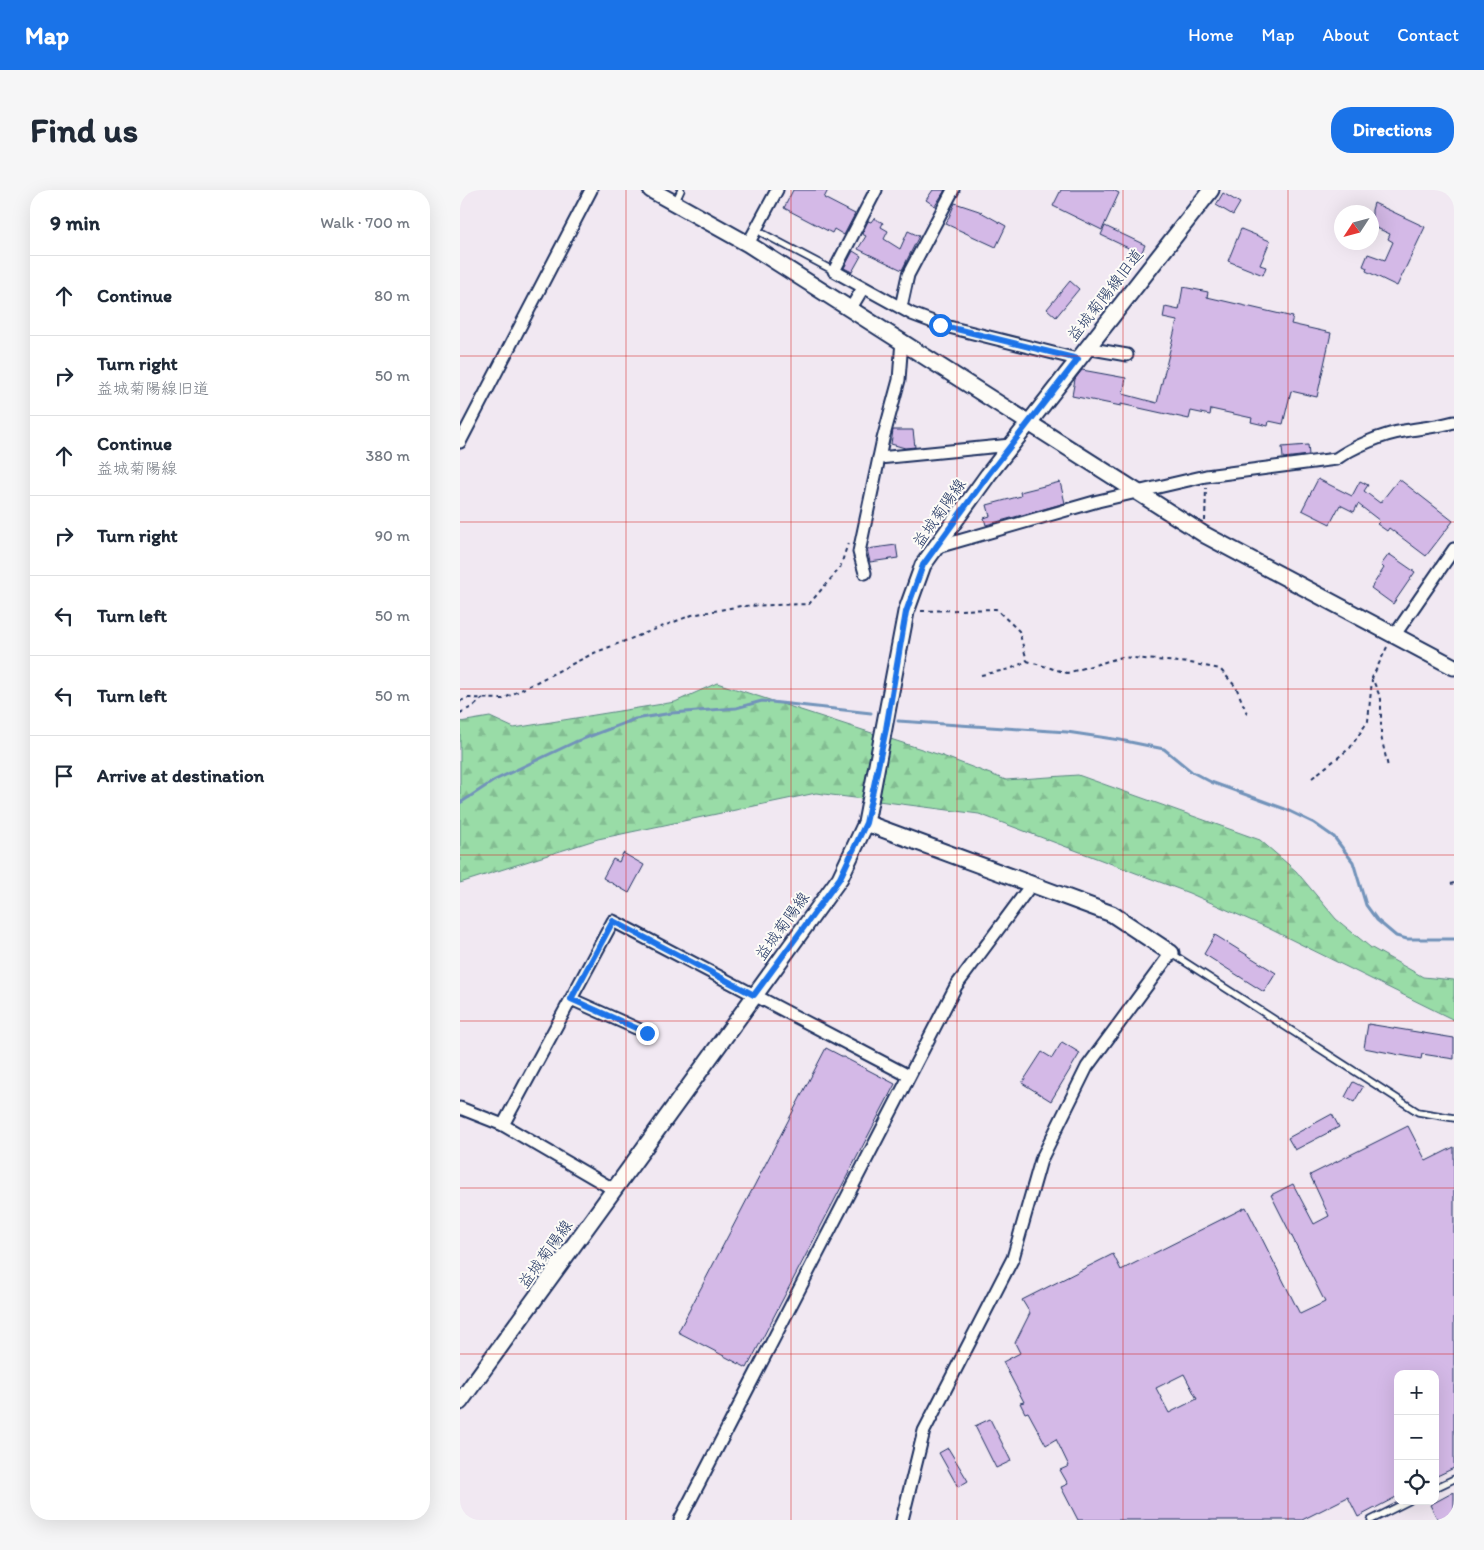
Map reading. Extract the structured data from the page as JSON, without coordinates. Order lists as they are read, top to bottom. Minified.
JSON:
{"streets":{"street":["益城菊陽線旧道","益城菊陽線"]},"crossings":[["益城菊陽線旧道","益城菊陽線"]],"north":"bottom left","page":{"header":"Map","nav":["Home","Map","About","Contact"],"buttons":"Directions","title":"Find us","heading":["9 min","Walk · 700 m"],"list":[["Continue","80 m"],["Turn right","益城菊陽線旧道","50 m"],["Continue","益城菊陽線","380 m"],["Turn right","90 m"],["Turn left","50 m"],["Turn left","50 m"],"Arrive at destination"],"map_buttons":["+","−"]}}
